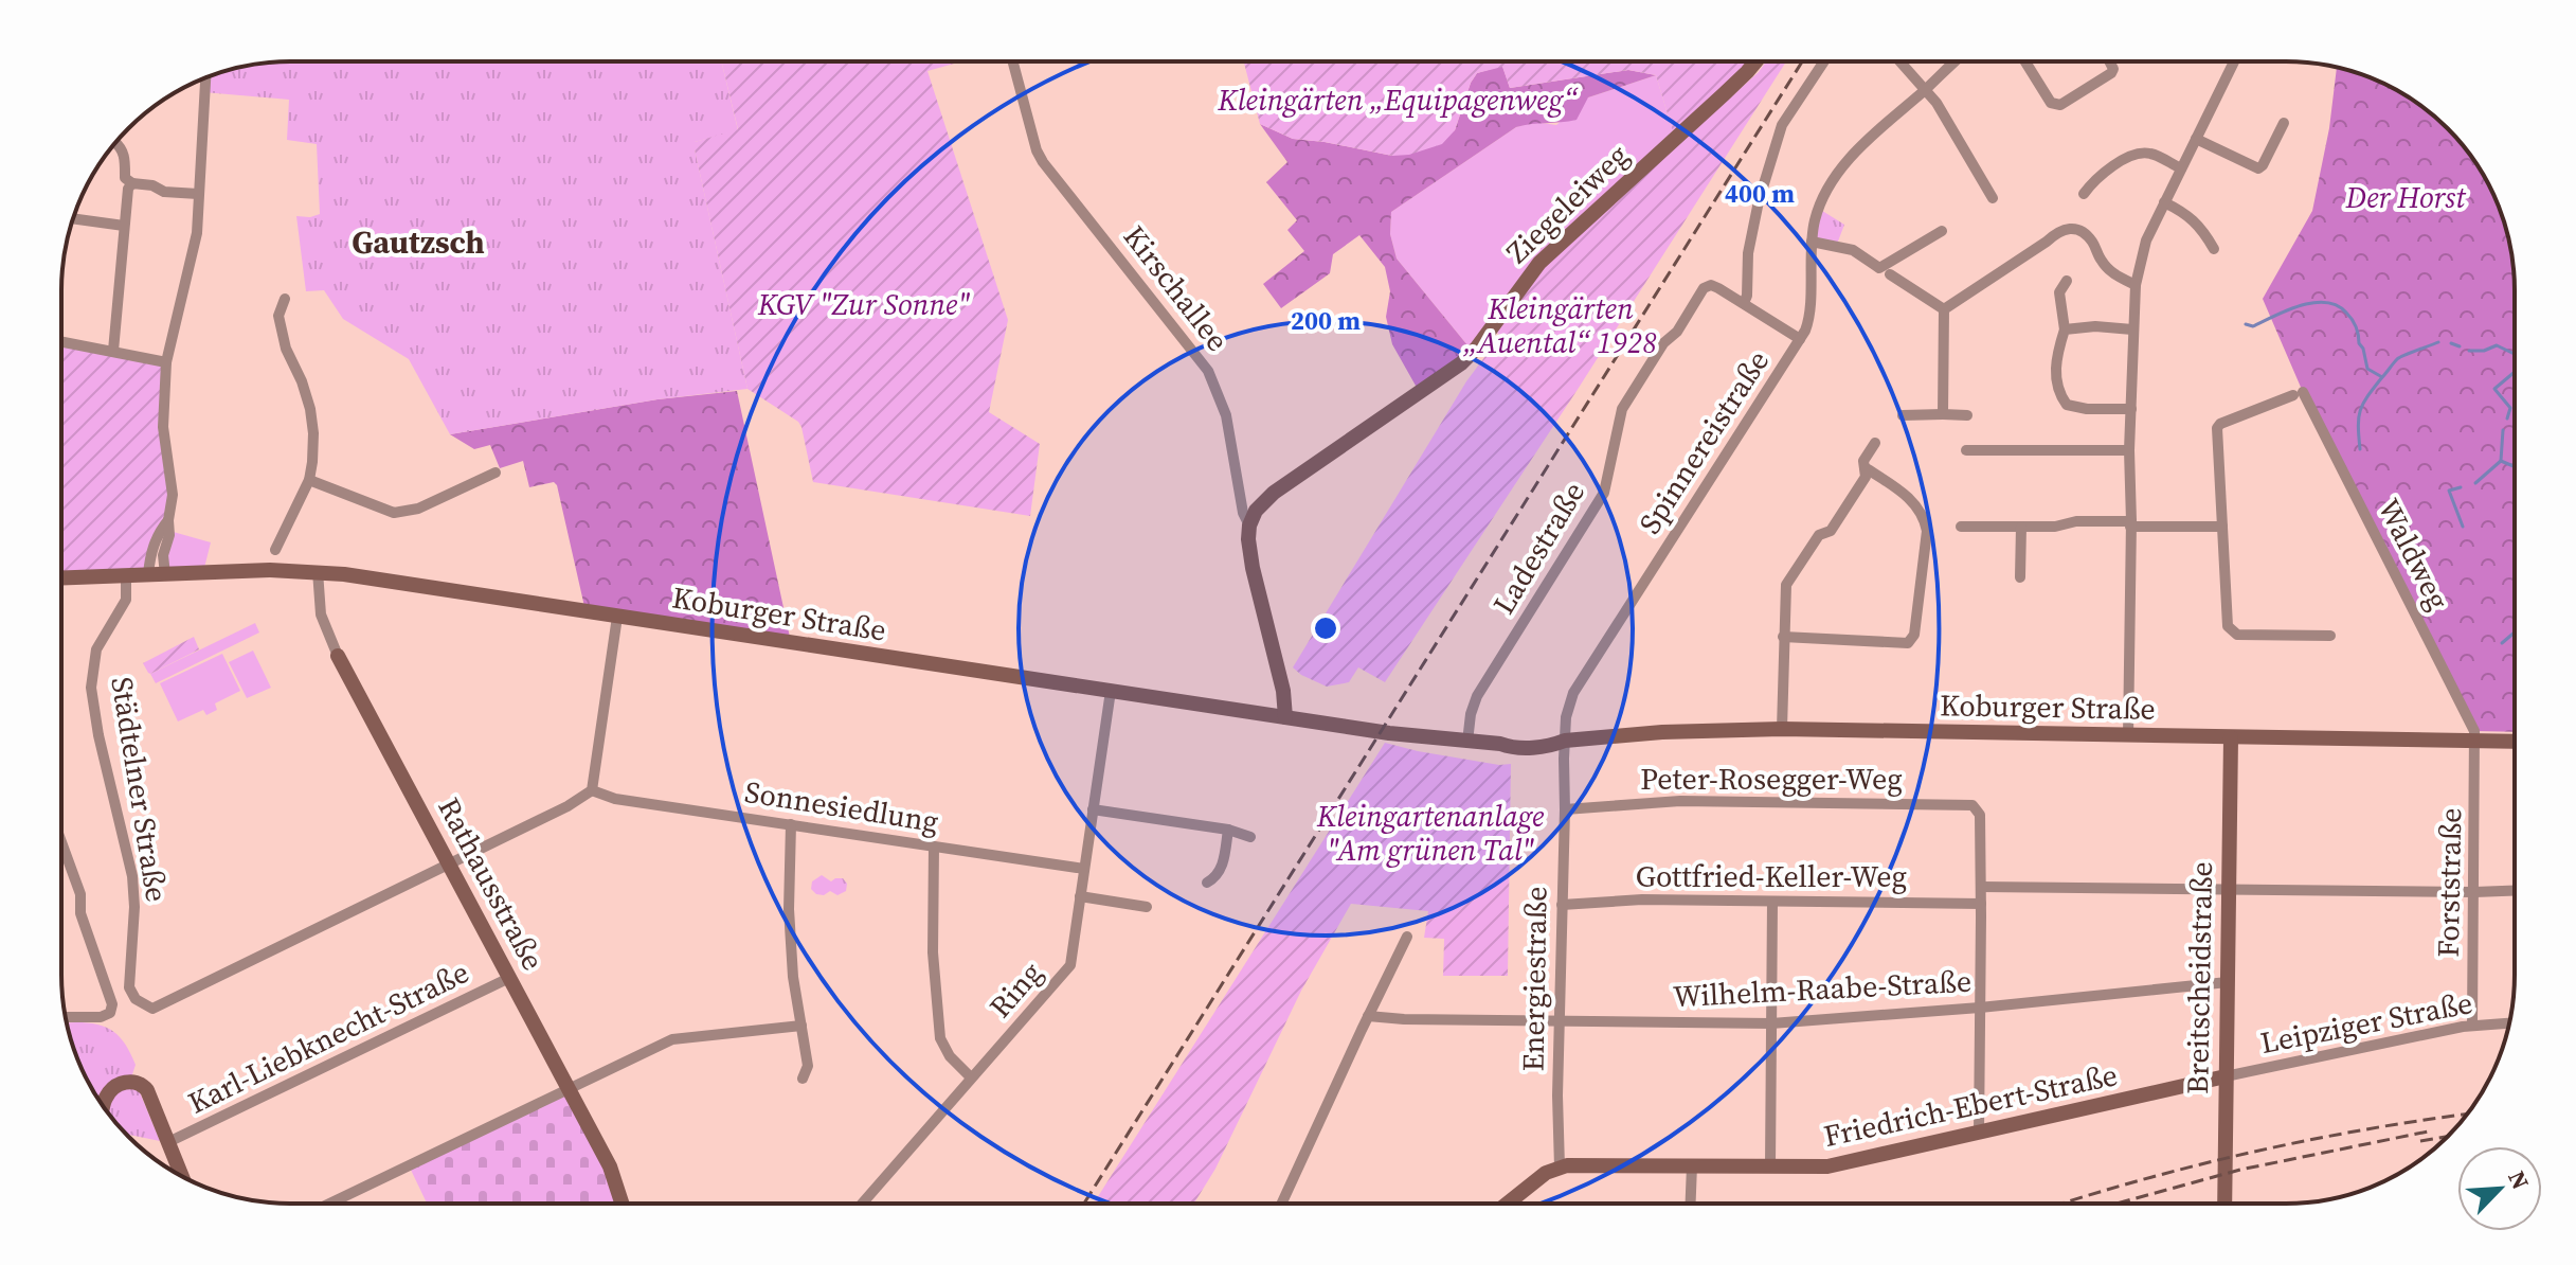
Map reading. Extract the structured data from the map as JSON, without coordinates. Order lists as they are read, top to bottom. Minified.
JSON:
{"streets":{"main road":["Ziegeleiweg","Kirschallee","Koburger Straße","Rathausstraße","Breitscheidstraße","Friedrich-Ebert-Straße"],"street":["Spinnereistraße","Ladestraße","Waldweg","Peter-Rosegger-Weg","Städtelner Straße","Sonnesiedlung","Gottfried-Keller-Weg","Forststraße","Energiestraße","Wilhelm-Raabe-Straße","Ring","Leipziger Straße","Karl-Liebknecht-Straße"]},"crossings":[["Ziegeleiweg","Kirschallee"],["Kirschallee","Koburger Straße"],["Spinnereistraße","Ladestraße"],["Spinnereistraße","Koburger Straße"],["Spinnereistraße","Energiestraße"],["Ladestraße","Koburger Straße"],["Waldweg","Koburger Straße"],["Waldweg","Forststraße"],["Koburger Straße","Städtelner Straße"],["Koburger Straße","Forststraße"],["Koburger Straße","Rathausstraße"],["Koburger Straße","Breitscheidstraße"],["Koburger Straße","Energiestraße"],["Koburger Straße","Ring"],["Peter-Rosegger-Weg","Energiestraße"],["Städtelner Straße","Rathausstraße"],["Sonnesiedlung","Ring"],["Gottfried-Keller-Weg","Energiestraße"],["Forststraße","Leipziger Straße"],["Rathausstraße","Karl-Liebknecht-Straße"],["Breitscheidstraße","Wilhelm-Raabe-Straße"],["Breitscheidstraße","Leipziger Straße"],["Breitscheidstraße","Friedrich-Ebert-Straße"],["Energiestraße","Wilhelm-Raabe-Straße"],["Energiestraße","Friedrich-Ebert-Straße"],["Leipziger Straße","Friedrich-Ebert-Straße"]],"districts":["Gautzsch"],"parks":["Kleingärten „Equipagenweg“","Der Horst","KGV \"Zur Sonne\"","Kleingärten „Auental“ 1928","Kleingartenanlage \"Am grünen Tal\""],"north":"top right","rings":["400 m","200 m"]}
